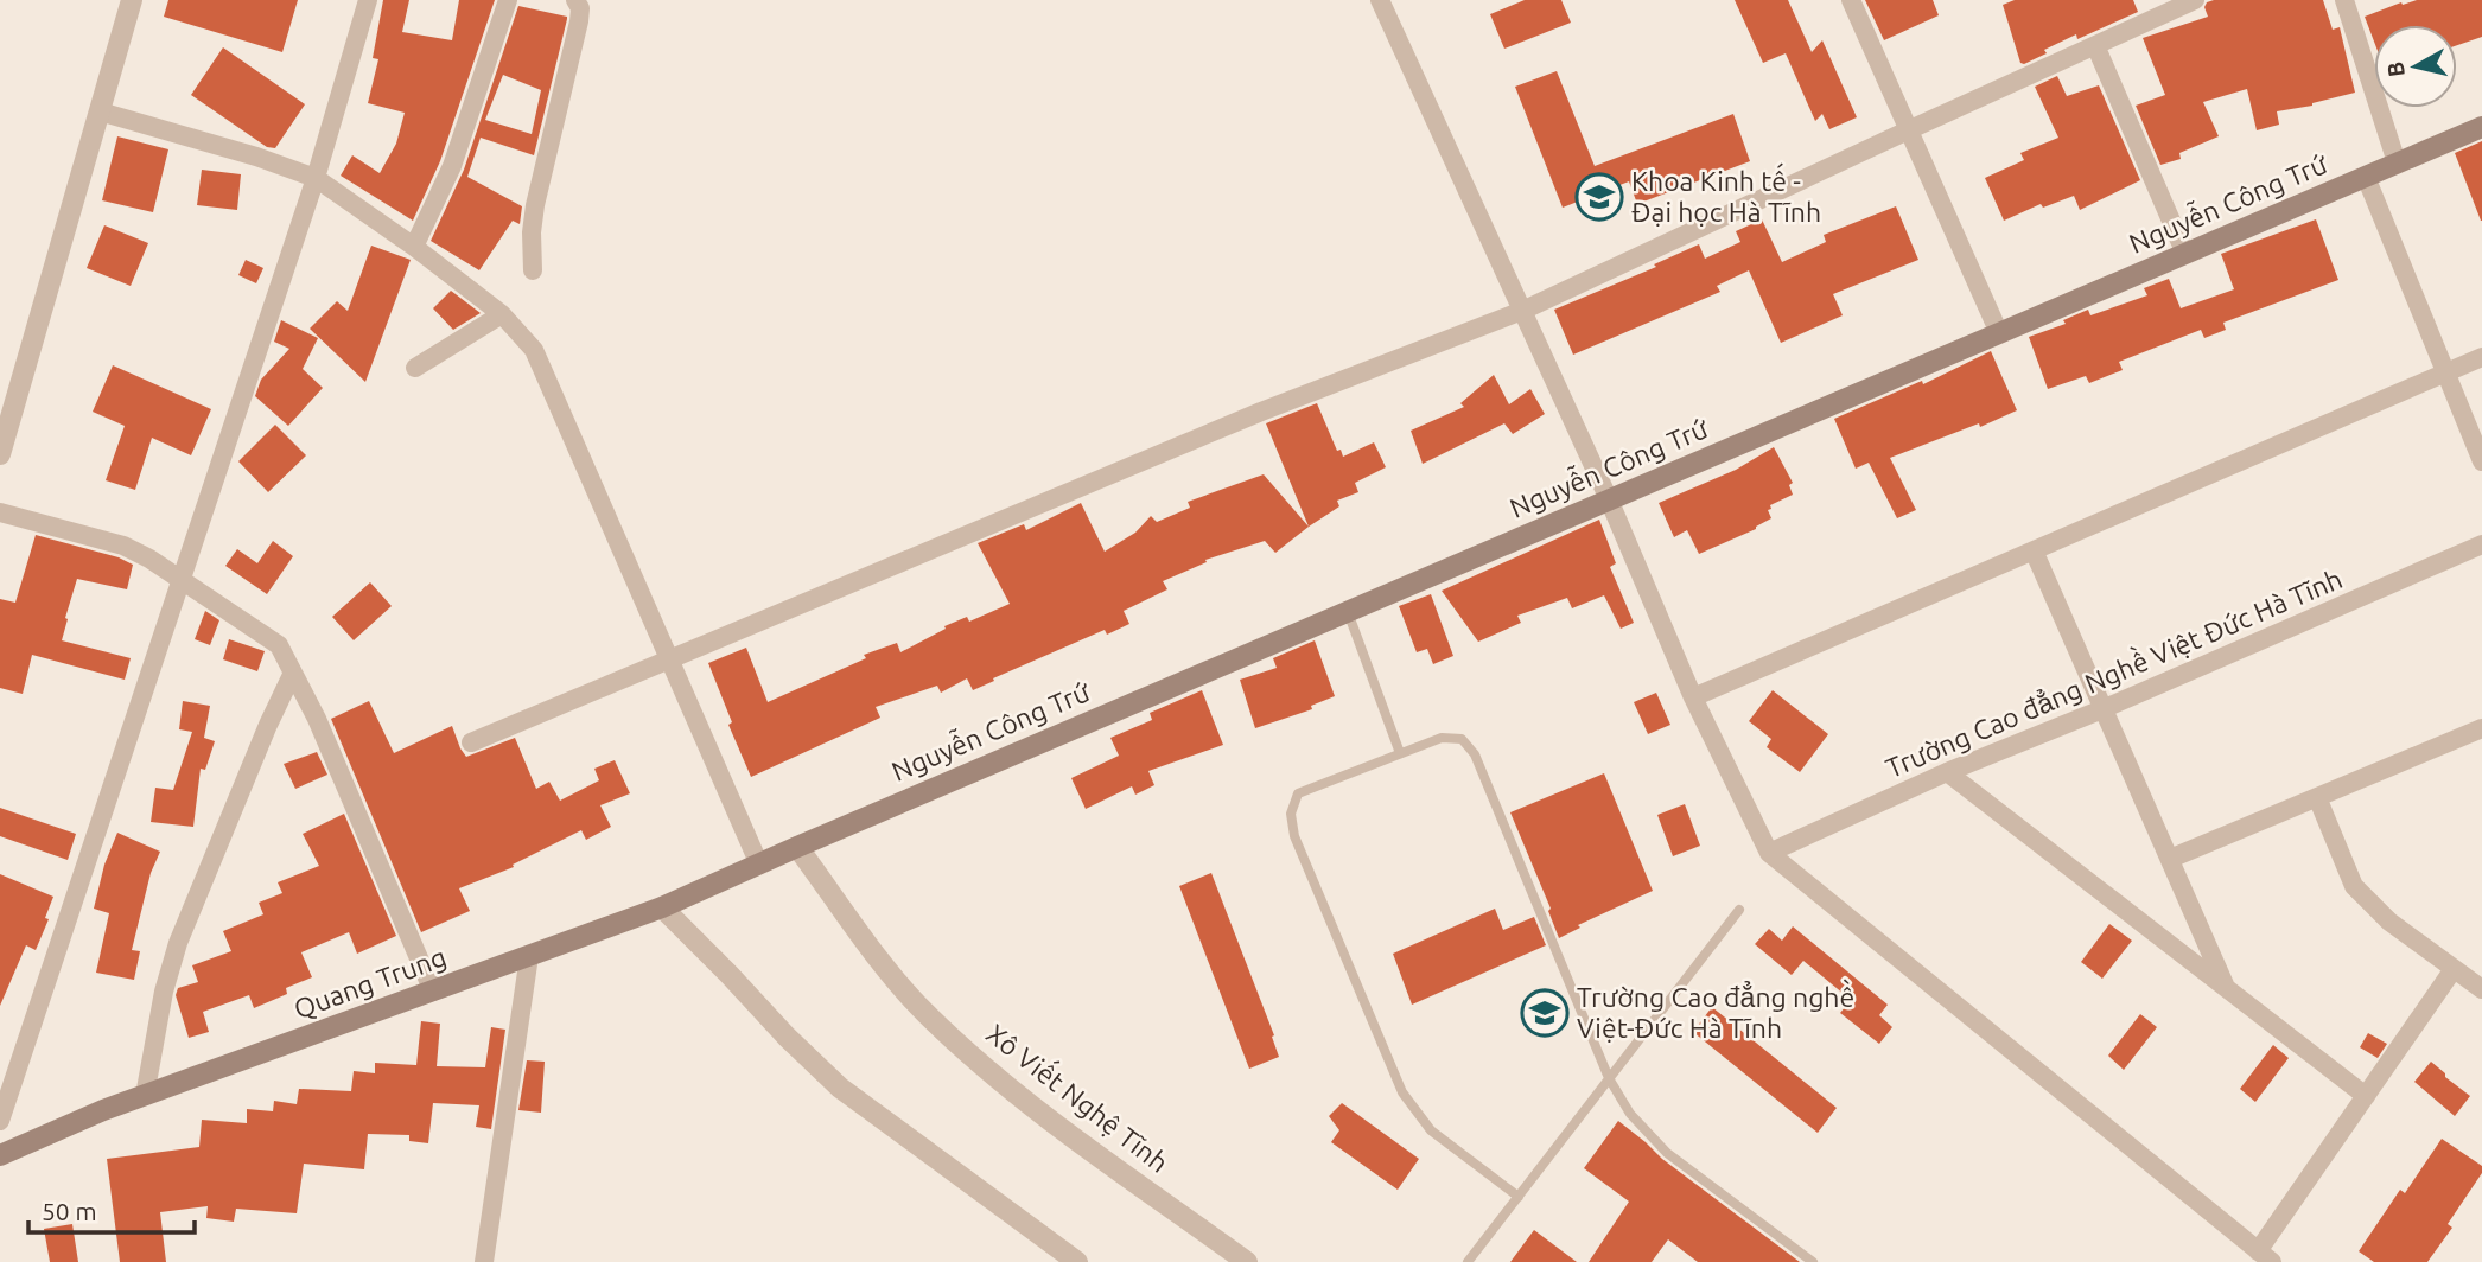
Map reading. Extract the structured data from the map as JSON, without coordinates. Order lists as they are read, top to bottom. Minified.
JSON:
{"streets":{"main road":["Nguyễn Công Trứ","Quang Trung"],"street":["Trường Cao đẳng Nghề Việt Đức Hà Tĩnh","Xô Viết Nghệ Tĩnh"]},"crossings":[["Nguyễn Công Trứ","Quang Trung"],["Nguyễn Công Trứ","Xô Viết Nghệ Tĩnh"]],"places":{"school or university":["Khoa Kinh tế - Đại học Hà Tĩnh","Trường Cao đẳng nghề Việt-Đức Hà Tĩnh"]},"scale_bar":"50 m","north":"left"}
